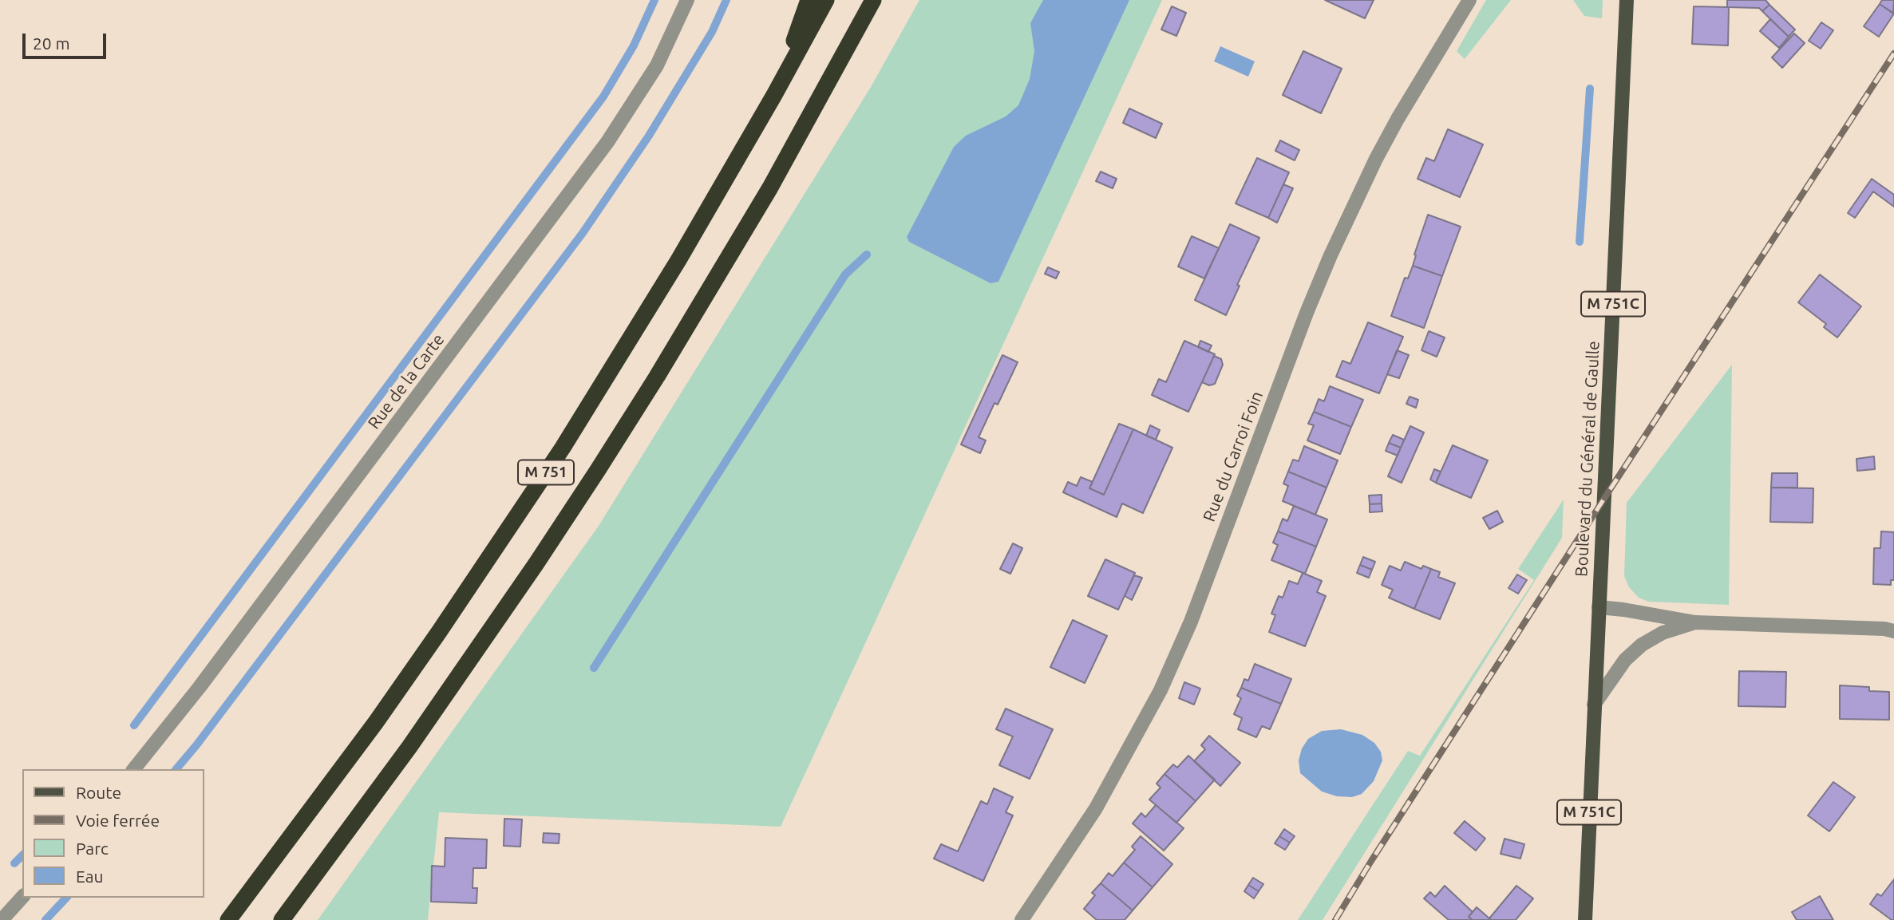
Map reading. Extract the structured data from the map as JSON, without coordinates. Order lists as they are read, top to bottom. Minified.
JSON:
{"streets":{"highway":["M 751"],"main road":["M 751C","Boulevard du Général de Gaulle"],"street":["Rue de la Carte","Rue du Carroi Foin"]},"legend":["Route","Voie ferrée","Parc","Eau"],"scale_bar":"20 m"}
